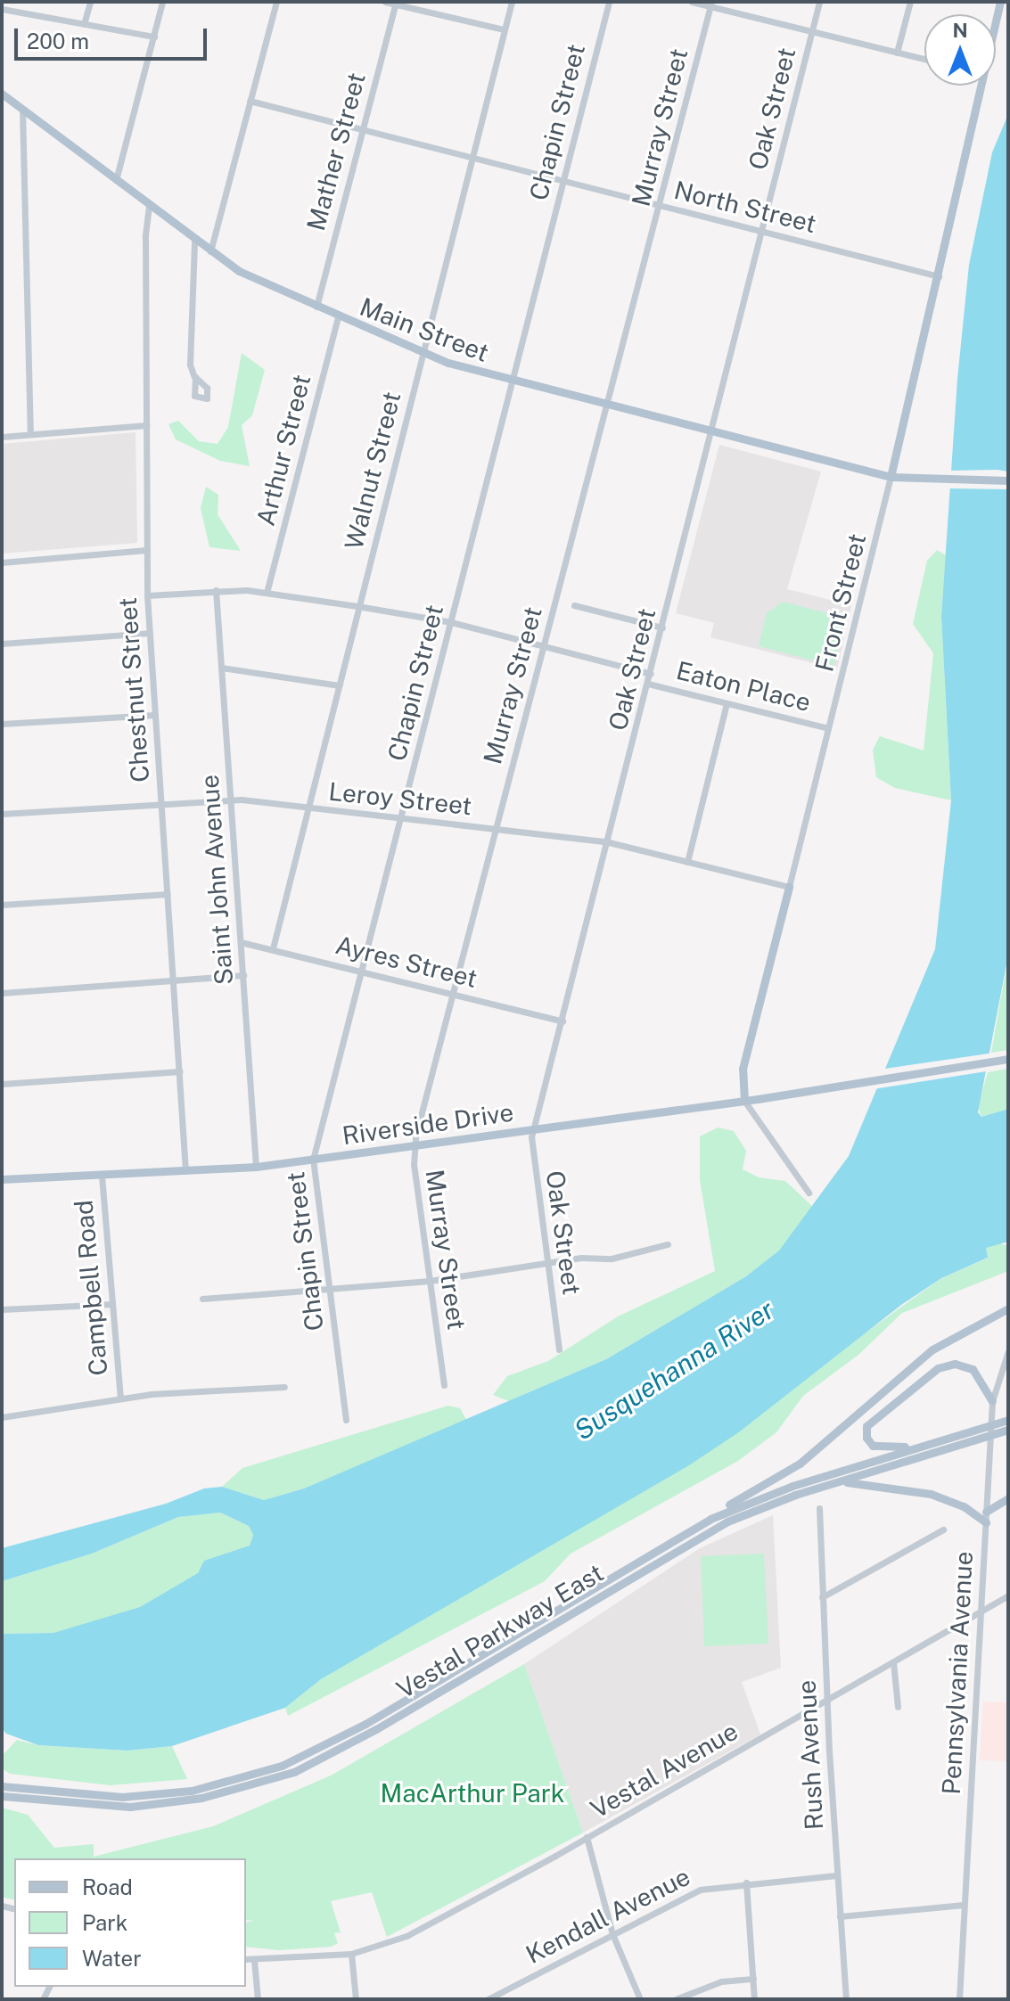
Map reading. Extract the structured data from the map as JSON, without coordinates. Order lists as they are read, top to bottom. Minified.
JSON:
{"streets":{"main road":["Main Street","Front Street","Riverside Drive","Vestal Parkway East"],"street":["Oak Street","Chapin Street","Murray Street","Mather Street","North Street","Arthur Street","Walnut Street","Eaton Place","Chestnut Street","Leroy Street","Saint John Avenue","Ayres Street","Campbell Road","Pennsylvania Avenue","Rush Avenue","Vestal Avenue","Kendall Avenue"]},"crossings":[["Oak Street","North Street"],["Oak Street","Main Street"],["Oak Street","Eaton Place"],["Oak Street","Leroy Street"],["Oak Street","Ayres Street"],["Oak Street","Riverside Drive"],["Chapin Street","North Street"],["Chapin Street","Main Street"],["Chapin Street","Leroy Street"],["Chapin Street","Ayres Street"],["Chapin Street","Riverside Drive"],["Murray Street","North Street"],["Murray Street","Main Street"],["Murray Street","Leroy Street"],["Murray Street","Ayres Street"],["Murray Street","Riverside Drive"],["Mather Street","North Street"],["Mather Street","Main Street"],["North Street","Walnut Street"],["North Street","Front Street"],["Main Street","Arthur Street"],["Main Street","Walnut Street"],["Main Street","Front Street"],["Main Street","Chestnut Street"],["Walnut Street","Leroy Street"],["Walnut Street","Ayres Street"],["Front Street","Eaton Place"],["Front Street","Leroy Street"],["Front Street","Riverside Drive"],["Chestnut Street","Leroy Street"],["Chestnut Street","Riverside Drive"],["Leroy Street","Saint John Avenue"],["Saint John Avenue","Ayres Street"],["Saint John Avenue","Riverside Drive"],["Riverside Drive","Campbell Road"],["Pennsylvania Avenue","Vestal Avenue"],["Rush Avenue","Vestal Avenue"],["Rush Avenue","Kendall Avenue"]],"water":["Susquehanna River"],"parks":["MacArthur Park"],"legend":["Road","Park","Water"],"scale_bar":"200 m","north":"top"}
